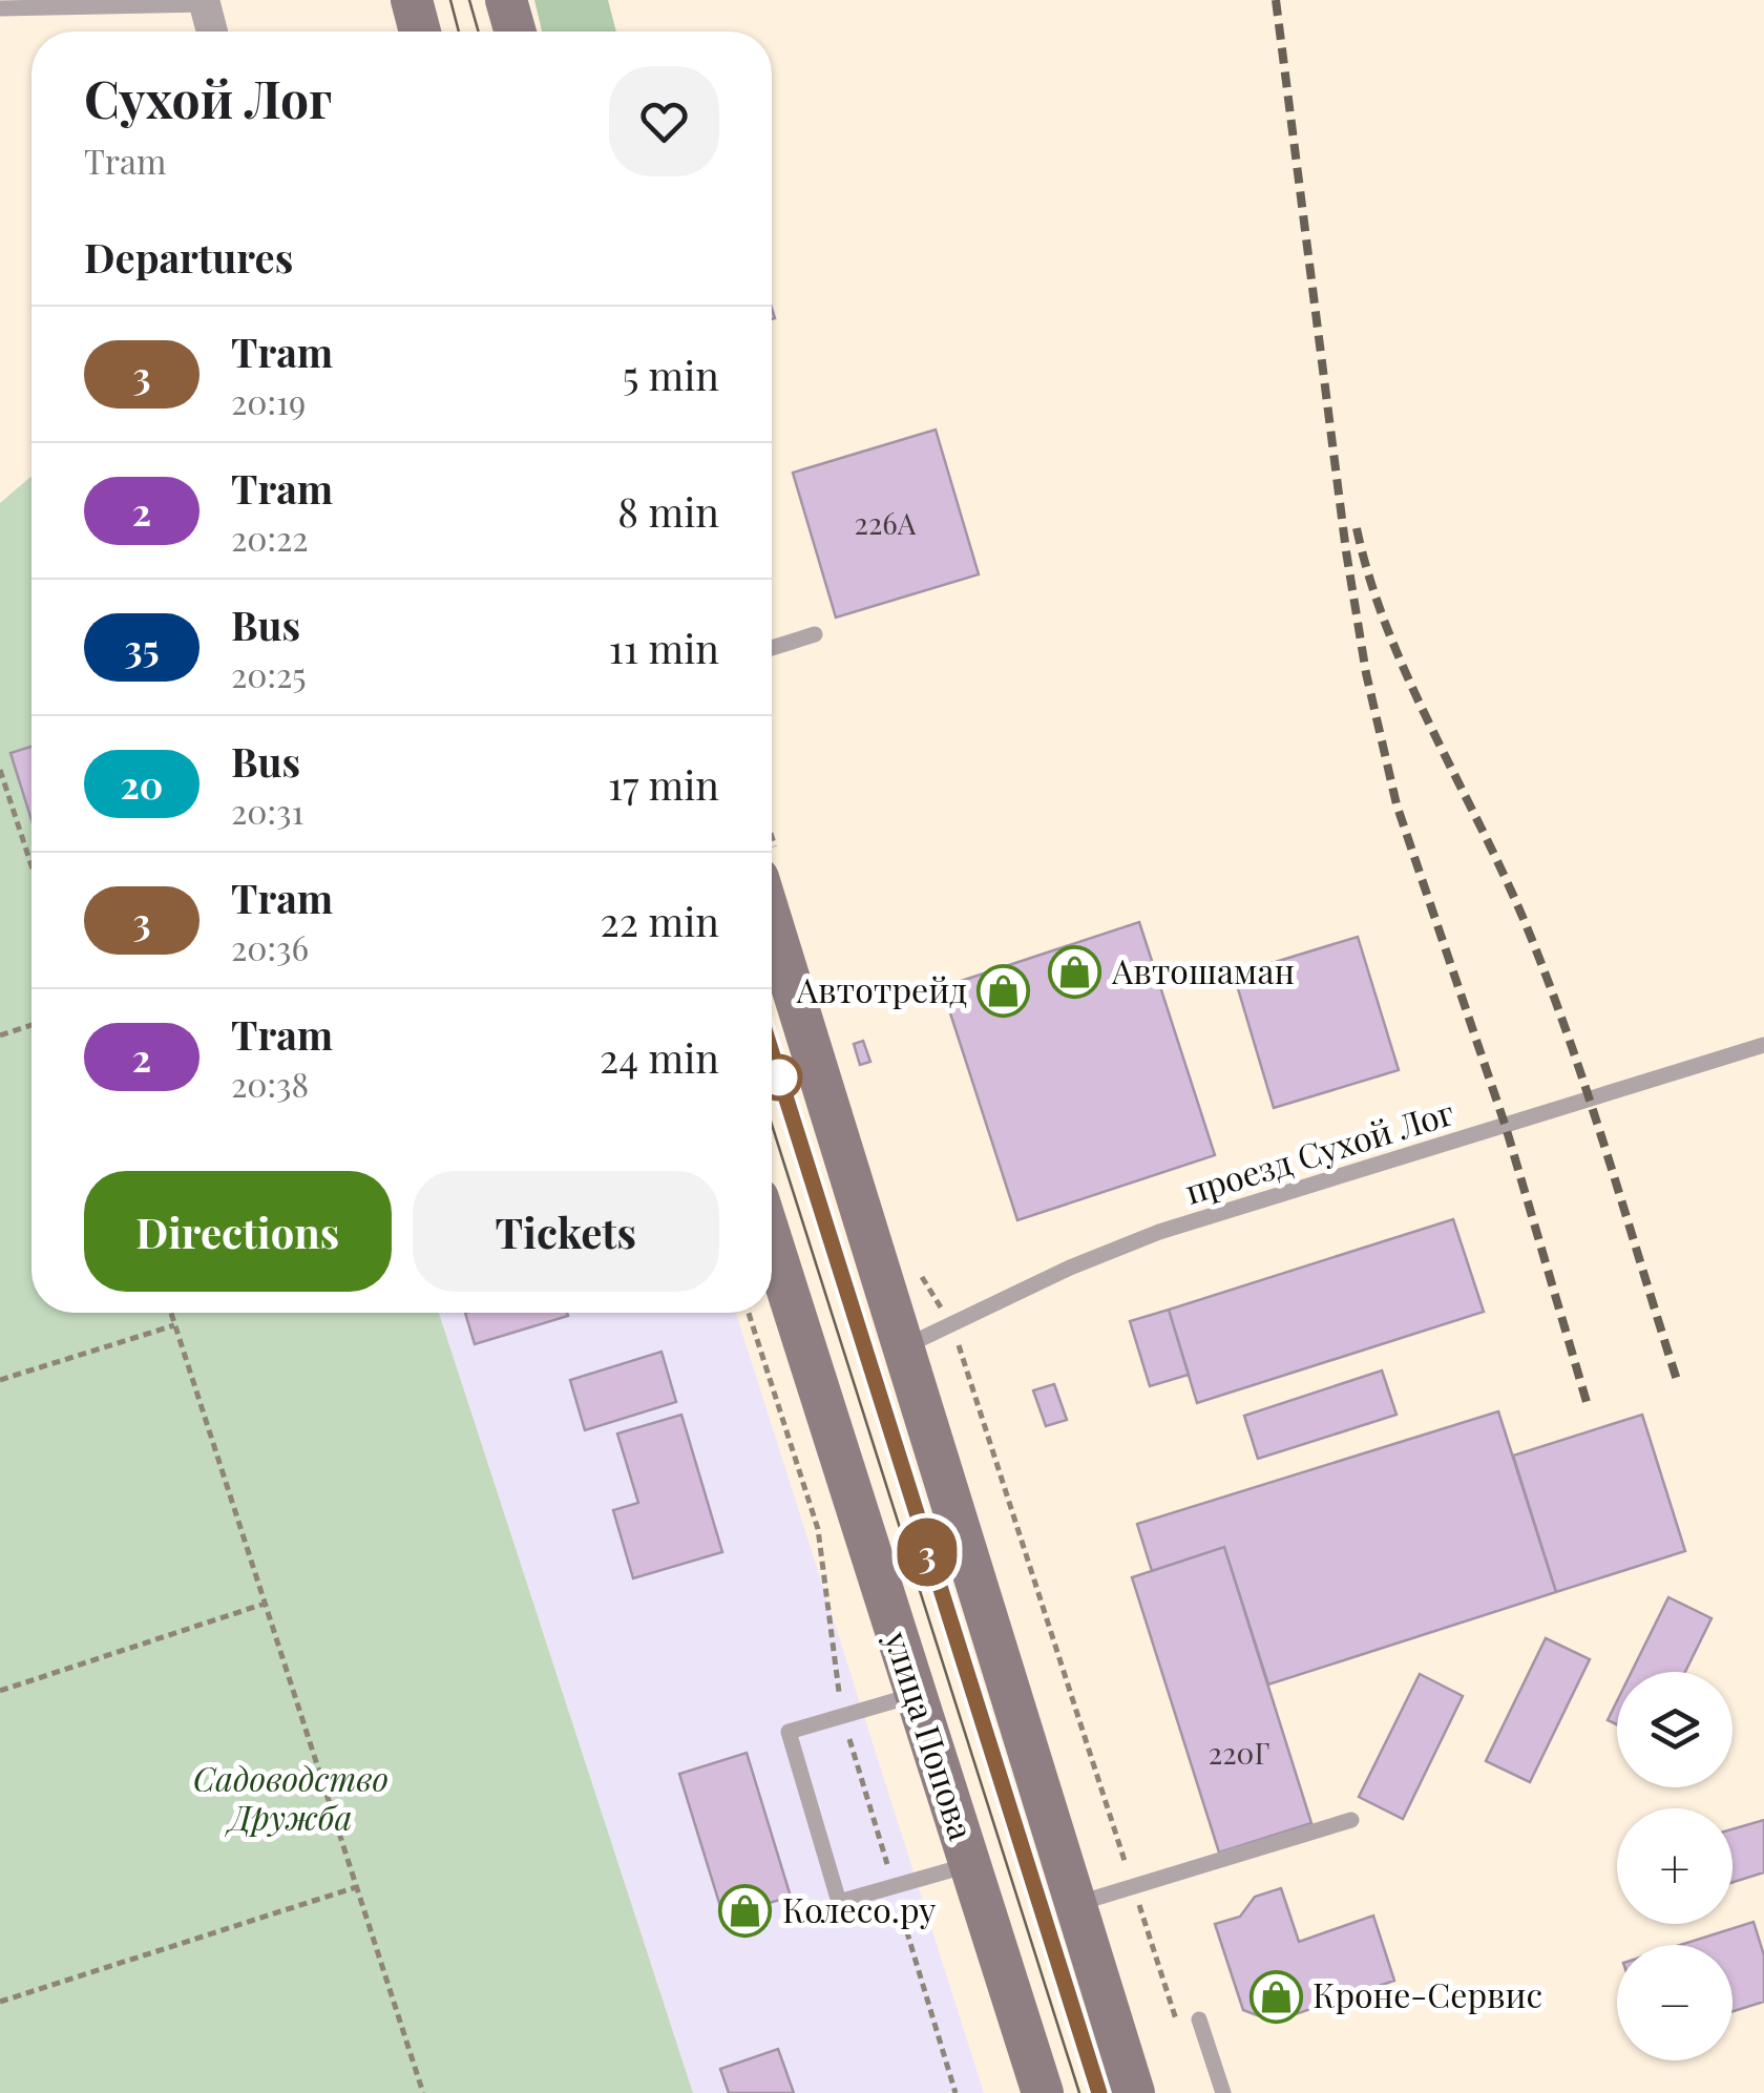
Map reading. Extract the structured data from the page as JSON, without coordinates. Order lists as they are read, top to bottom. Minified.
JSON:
{"streets":{"main road":["улица Попова"],"lane":["проезд Сухой Лог"]},"parks":["Садоводство Дружба"],"places":{"shop":["Автошаман","Автотрейд","Колесо.ру","Кроне-Сервис"]},"lines":["tram line 3"],"house_numbers":["226А","220Г"],"page":{"on_map":"3","heading":[["Сухой Лог","Tram"],"Departures"],"list":[{"mark":"3","name":"Tram","note":"20:19","value":"5 min"},{"mark":"2","name":"Tram","note":"20:22","value":"8 min"},{"mark":"35","name":"Bus","note":"20:25","value":"11 min"},{"mark":"20","name":"Bus","note":"20:31","value":"17 min"},{"mark":"3","name":"Tram","note":"20:36","value":"22 min"},{"mark":"2","name":"Tram","note":"20:38","value":"24 min"}],"buttons":["Directions","Tickets"],"map_buttons":["+","−"]}}
